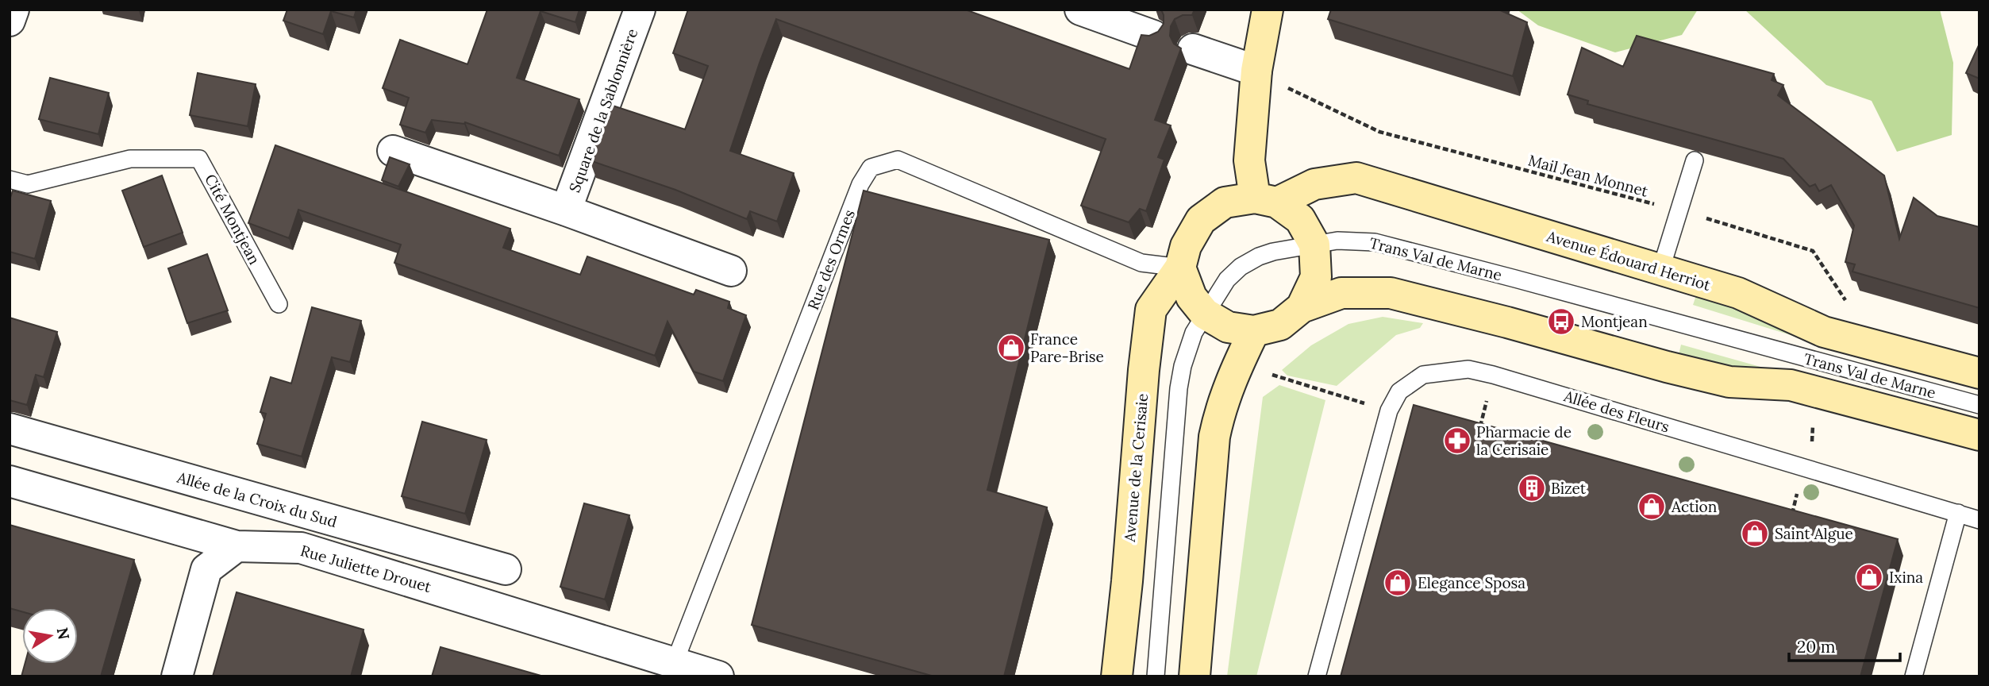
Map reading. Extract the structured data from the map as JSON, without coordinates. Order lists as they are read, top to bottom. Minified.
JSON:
{"streets":{"street":["Square de la Sablonnière","Avenue Édouard Herriot","Avenue de la Cerisaie","Allée de la Croix du Sud","Rue Juliette Drouet"],"lane":["Cité Montjean","Trans Val de Marne","Rue des Ormes","Allée des Fleurs"],"path":["Mail Jean Monnet"]},"crossings":[["Mail Jean Monnet","Avenue Édouard Herriot"],["Rue des Ormes","Avenue Édouard Herriot"],["Rue des Ormes","Avenue de la Cerisaie"],["Rue des Ormes","Rue Juliette Drouet"],["Avenue Édouard Herriot","Avenue de la Cerisaie"]],"places":{"bus stop":["Montjean"],"shop":["France Pare-Brise","Action","Saint Algue","Ixina","Elegance Sposa"],"pharmacy":["Pharmacie de la Cerisaie"],"building":["Bizet"]},"scale_bar":"20 m","north":"right"}
